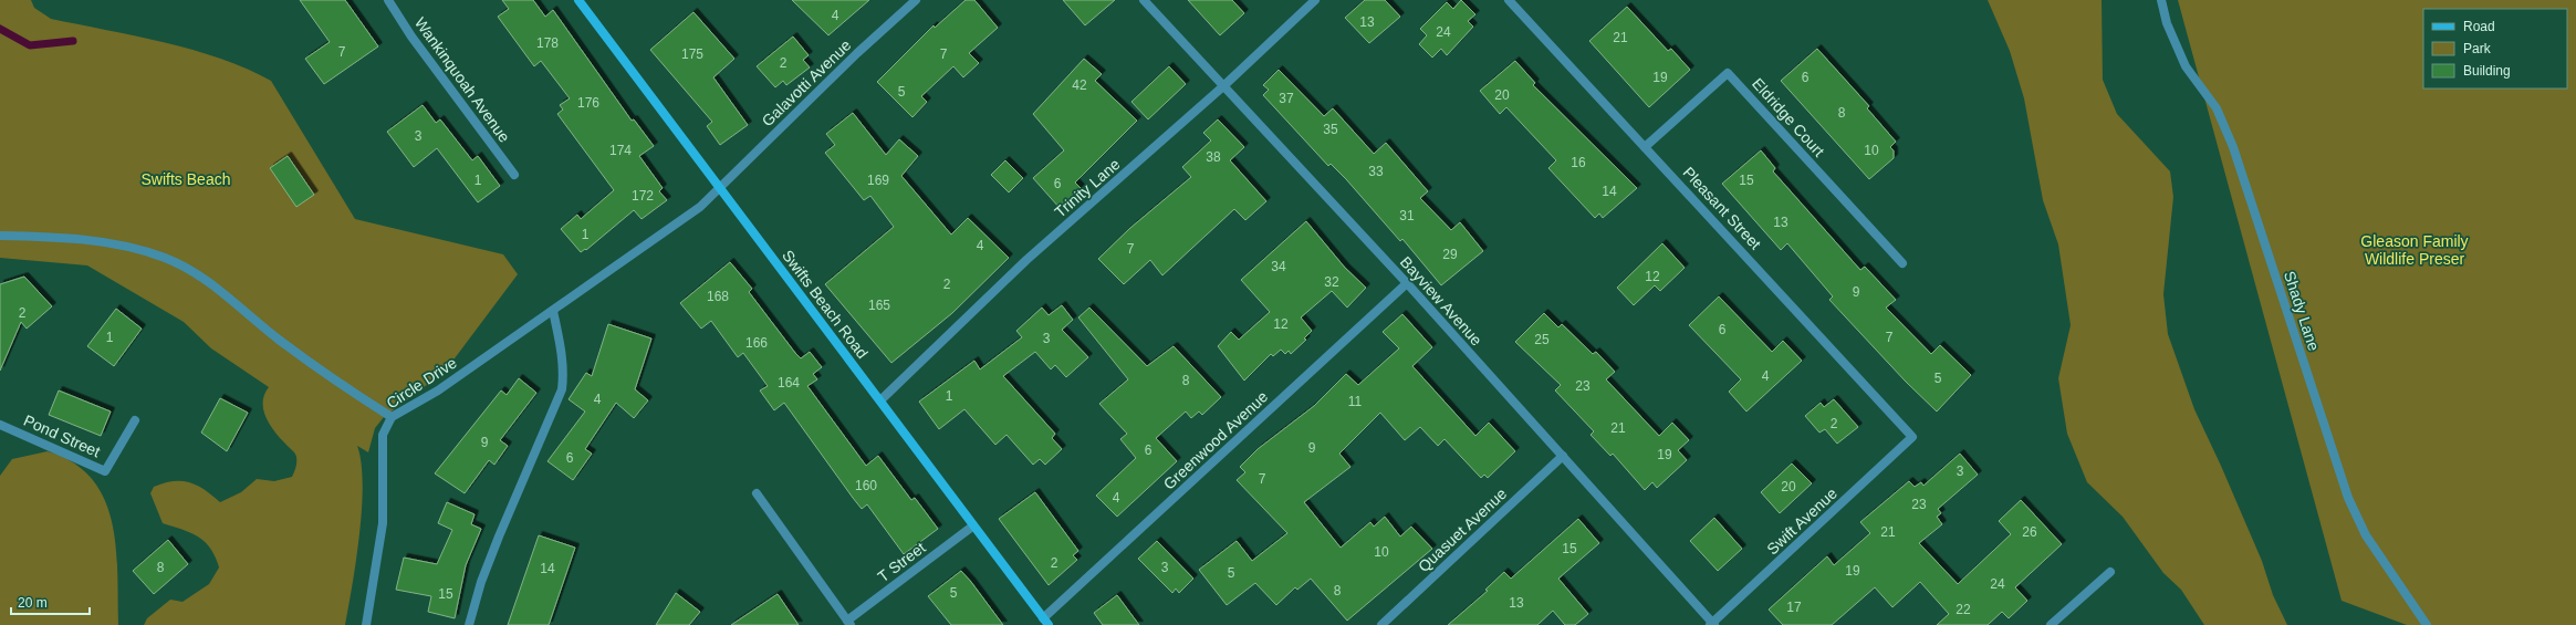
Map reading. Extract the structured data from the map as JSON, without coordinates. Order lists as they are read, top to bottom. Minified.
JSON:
{"streets":{"street":["Wankinquoah Avenue","Galavotti Avenue","Eldridge Court","Trinity Lane","Pleasant Street","Bayview Avenue","Swifts Beach Road","Shady Lane","Circle Drive","Pond Street","Greenwood Avenue","Swift Avenue","Quasuet Avenue","T Street"]},"crossings":[["Galavotti Avenue","Swifts Beach Road"],["Galavotti Avenue","Circle Drive"],["Eldridge Court","Pleasant Street"],["Trinity Lane","Bayview Avenue"],["Trinity Lane","Swifts Beach Road"],["Pleasant Street","Swift Avenue"],["Bayview Avenue","Greenwood Avenue"],["Bayview Avenue","Swift Avenue"],["Bayview Avenue","Quasuet Avenue"],["Swifts Beach Road","Circle Drive"],["Swifts Beach Road","Greenwood Avenue"],["Swifts Beach Road","T Street"]],"parks":["Swifts Beach","Gleason Family Wildlife Preser"],"house_numbers":["4","13","24","21","178","7","175","7","2","19","6","42","5","20","37","176","8","35","3","174","10","38","16","33","1","169","15","6","14","172","31","13","1","4","7","29","34","12","32","2","9","168","165","2","12","6","1","7","3","25","166","4","5","8","164","23","1","4","11","2","21","9","9","6","19","6","3","7","160","20","4","23","21","26","15","10","2","8","3","14","19","5","24","8","5","15","13","17","22"],"legend":["Road","Park","Building"],"scale_bar":"20 m"}
